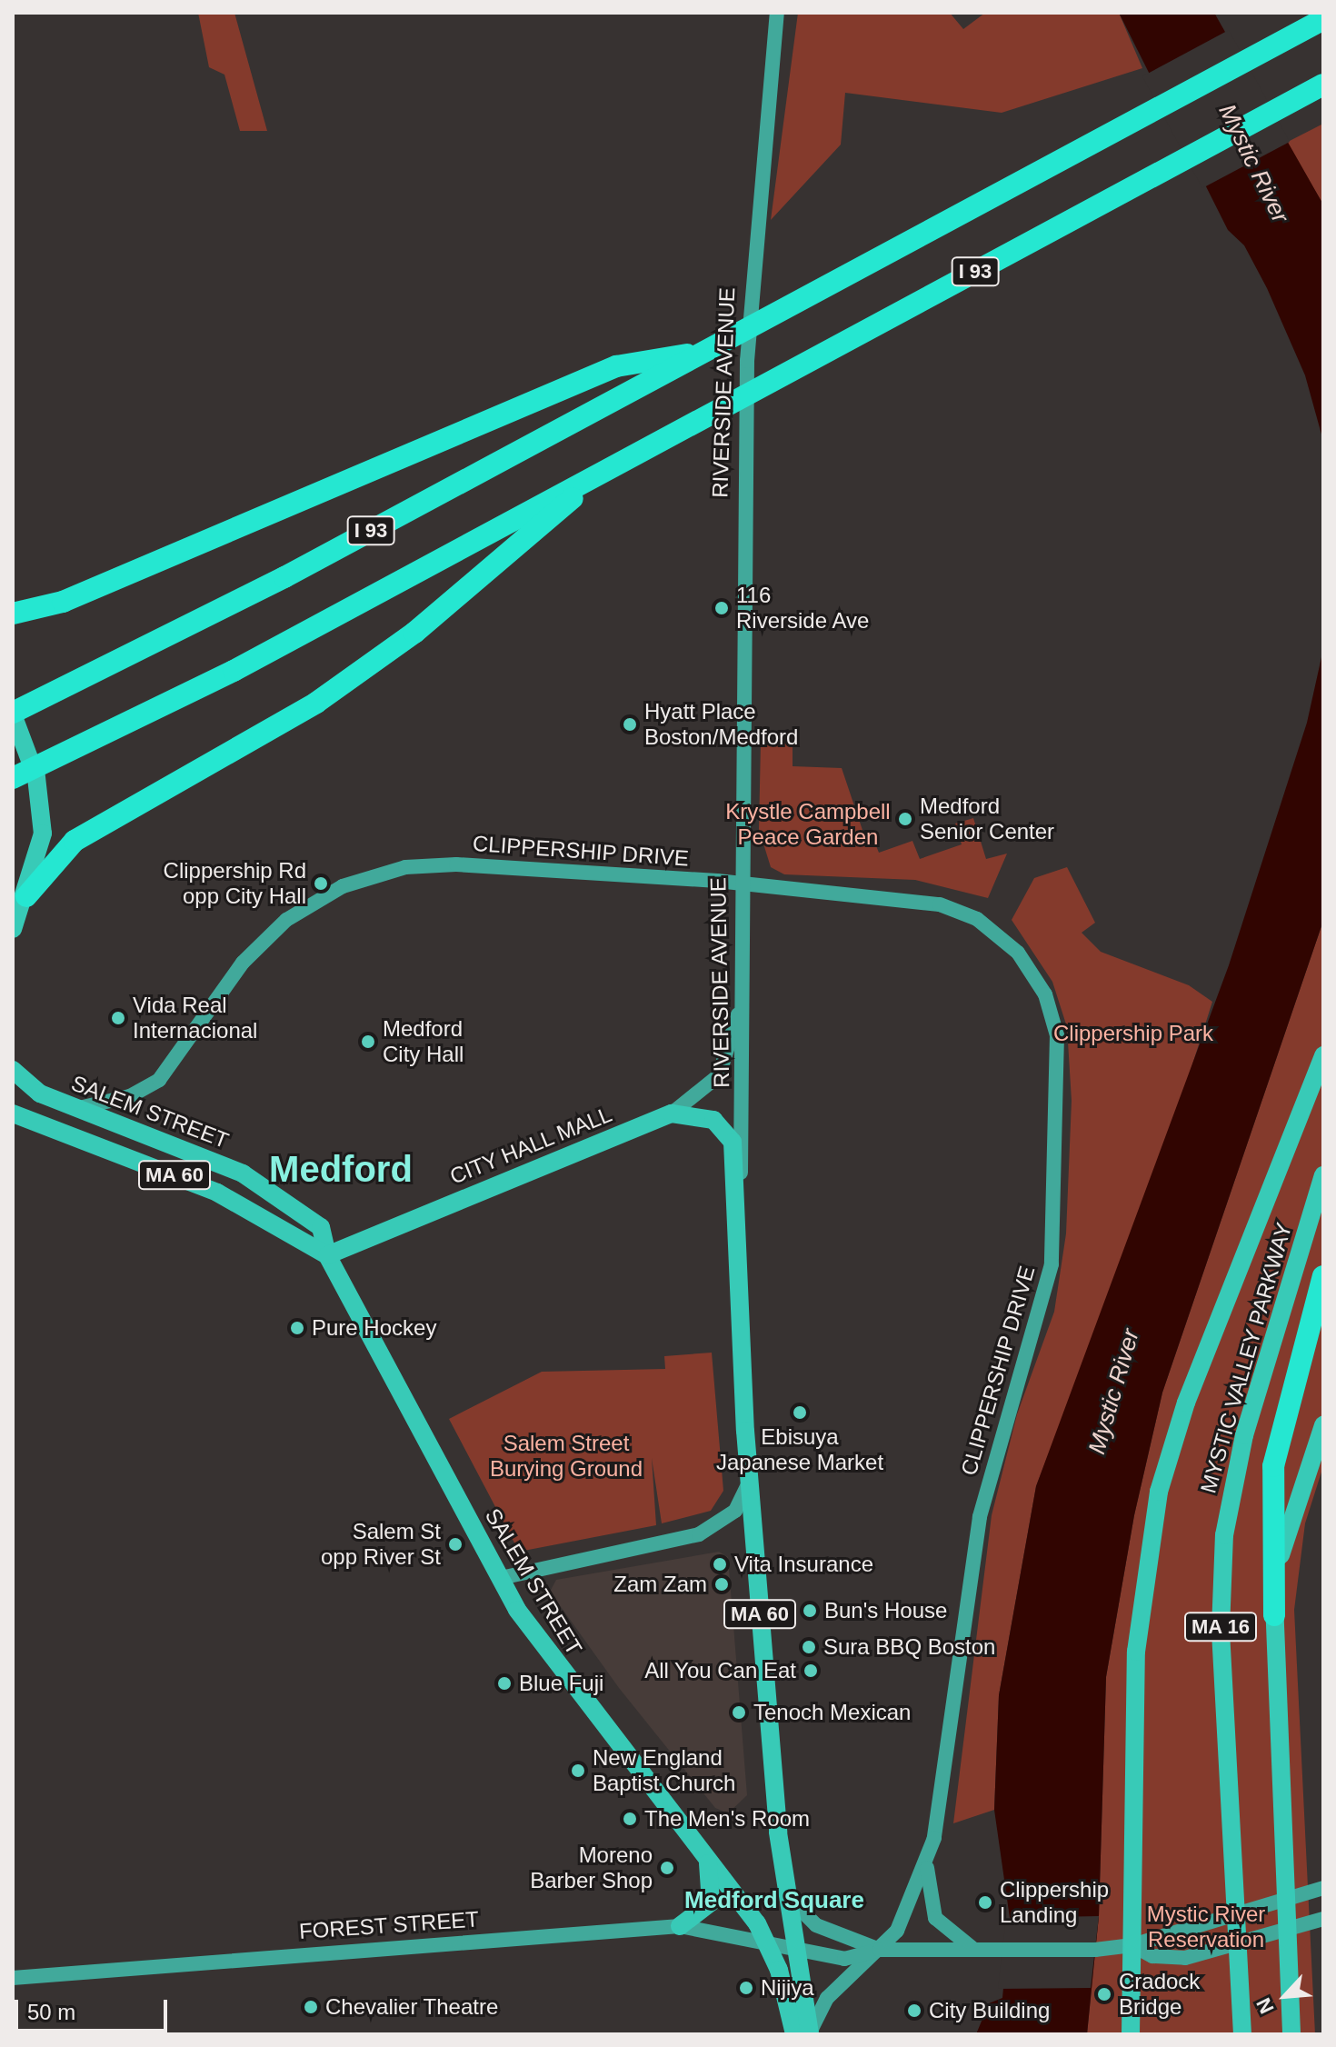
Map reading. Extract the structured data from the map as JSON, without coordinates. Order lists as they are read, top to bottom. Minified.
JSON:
{"streets":{"highway":["I 93"],"main road":["RIVERSIDE AVENUE","CLIPPERSHIP DRIVE","SALEM STREET","CITY HALL MALL","MA 60","MYSTIC VALLEY PARKWAY","MA 16","FOREST STREET"]},"crossings":[["RIVERSIDE AVENUE","CLIPPERSHIP DRIVE"],["RIVERSIDE AVENUE","CITY HALL MALL"],["RIVERSIDE AVENUE","MA 60"],["RIVERSIDE AVENUE","FOREST STREET"],["CLIPPERSHIP DRIVE","SALEM STREET"],["CLIPPERSHIP DRIVE","MA 60"],["CLIPPERSHIP DRIVE","FOREST STREET"],["SALEM STREET","CITY HALL MALL"],["SALEM STREET","MA 60"],["SALEM STREET","FOREST STREET"],["CITY HALL MALL","MA 60"],["MA 60","FOREST STREET"]],"districts":["Medford","Medford Square"],"water":["Mystic River"],"parks":["Krystle Campbell Peace Garden","Clippership Park","Salem Street Burying Ground","Mystic River Reservation"],"places":["116 Riverside Ave","Hyatt Place Boston/Medford","Medford Senior Center","Clippership Rd opp City Hall","Vida Real Internacional","Medford City Hall","Pure Hockey","Ebisuya Japanese Market","Salem St opp River St","Vita Insurance","Zam Zam","Bun's House","Sura BBQ Boston","All You Can Eat","Blue Fuji","Tenoch Mexican","New England Baptist Church","The Men's Room","Moreno Barber Shop","Clippership Landing","Nijiya","Cradock Bridge","Chevalier Theatre","City Building"],"scale_bar":"50 m","north":"bottom left"}
